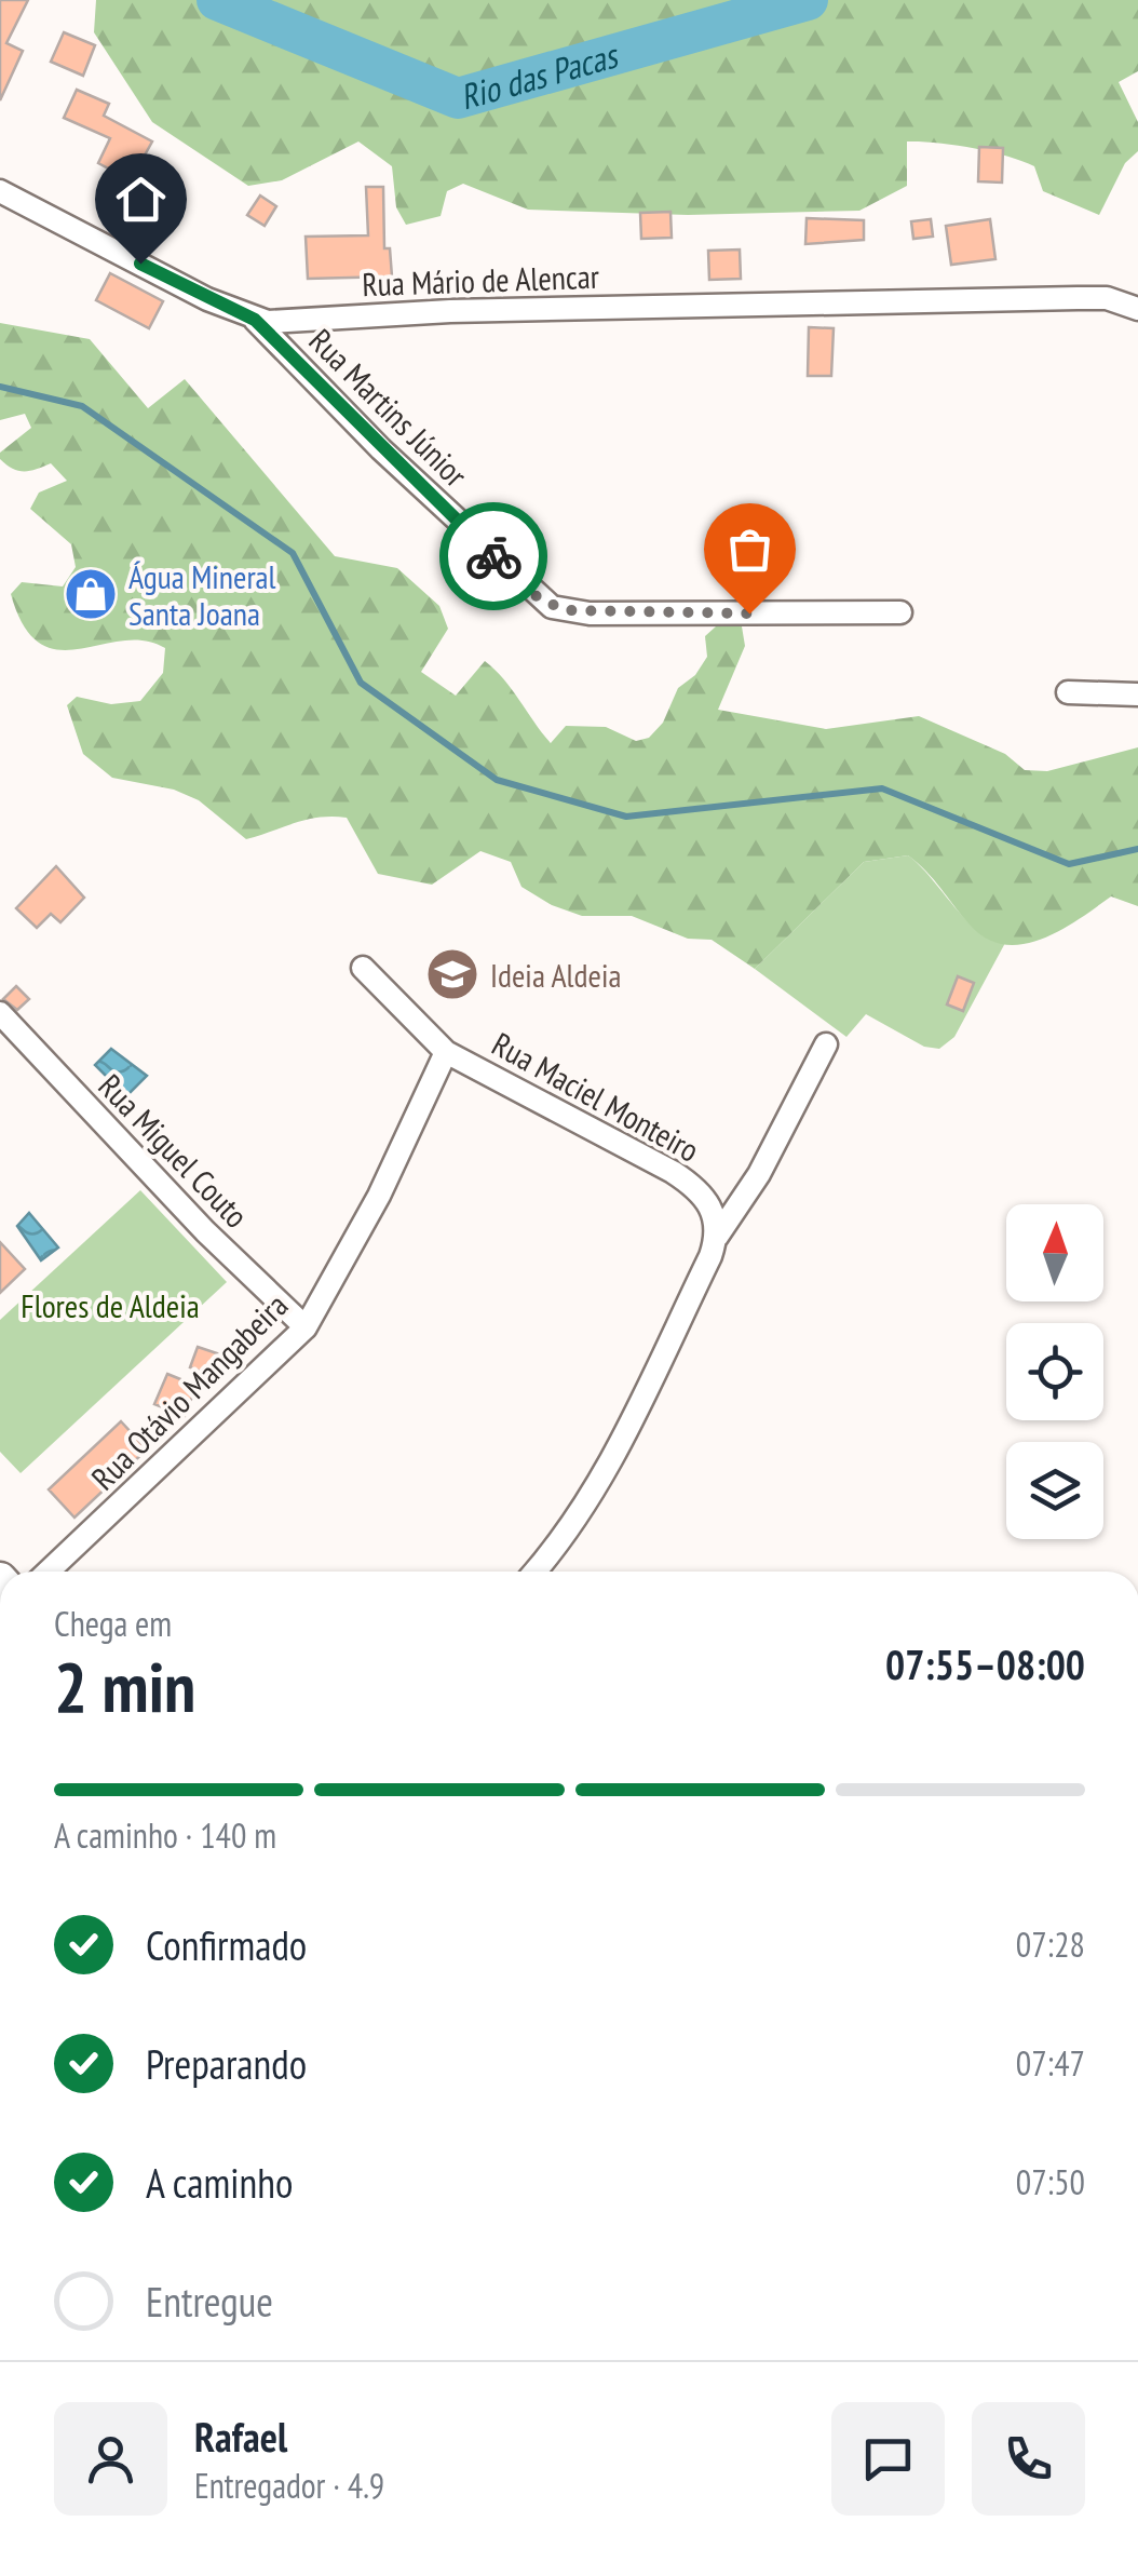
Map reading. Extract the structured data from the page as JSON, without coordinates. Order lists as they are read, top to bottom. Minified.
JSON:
{"streets":{"street":["Rua Mário de Alencar","Rua Martins Júnior","Rua Maciel Monteiro","Rua Miguel Couto","Rua Otávio Mangabeira"]},"crossings":[["Rua Mário de Alencar","Rua Martins Júnior"],["Rua Maciel Monteiro","Rua Otávio Mangabeira"],["Rua Miguel Couto","Rua Otávio Mangabeira"]],"water":["Rio das Pacas"],"parks":["Flores de Aldeia"],"places":{"shop":["Água Mineral Santa Joana"],"school or university":["Ideia Aldeia"]},"north":"top","page":{"heading":["2 min","Chega em","07:55–08:00"],"panel":["Rafael","Entregador · 4.9"],"bar":"A caminho · 140 m","list":[["Confirmado","07:28"],["Preparando","07:47"],["A caminho","07:50"],"Entregue"]}}
